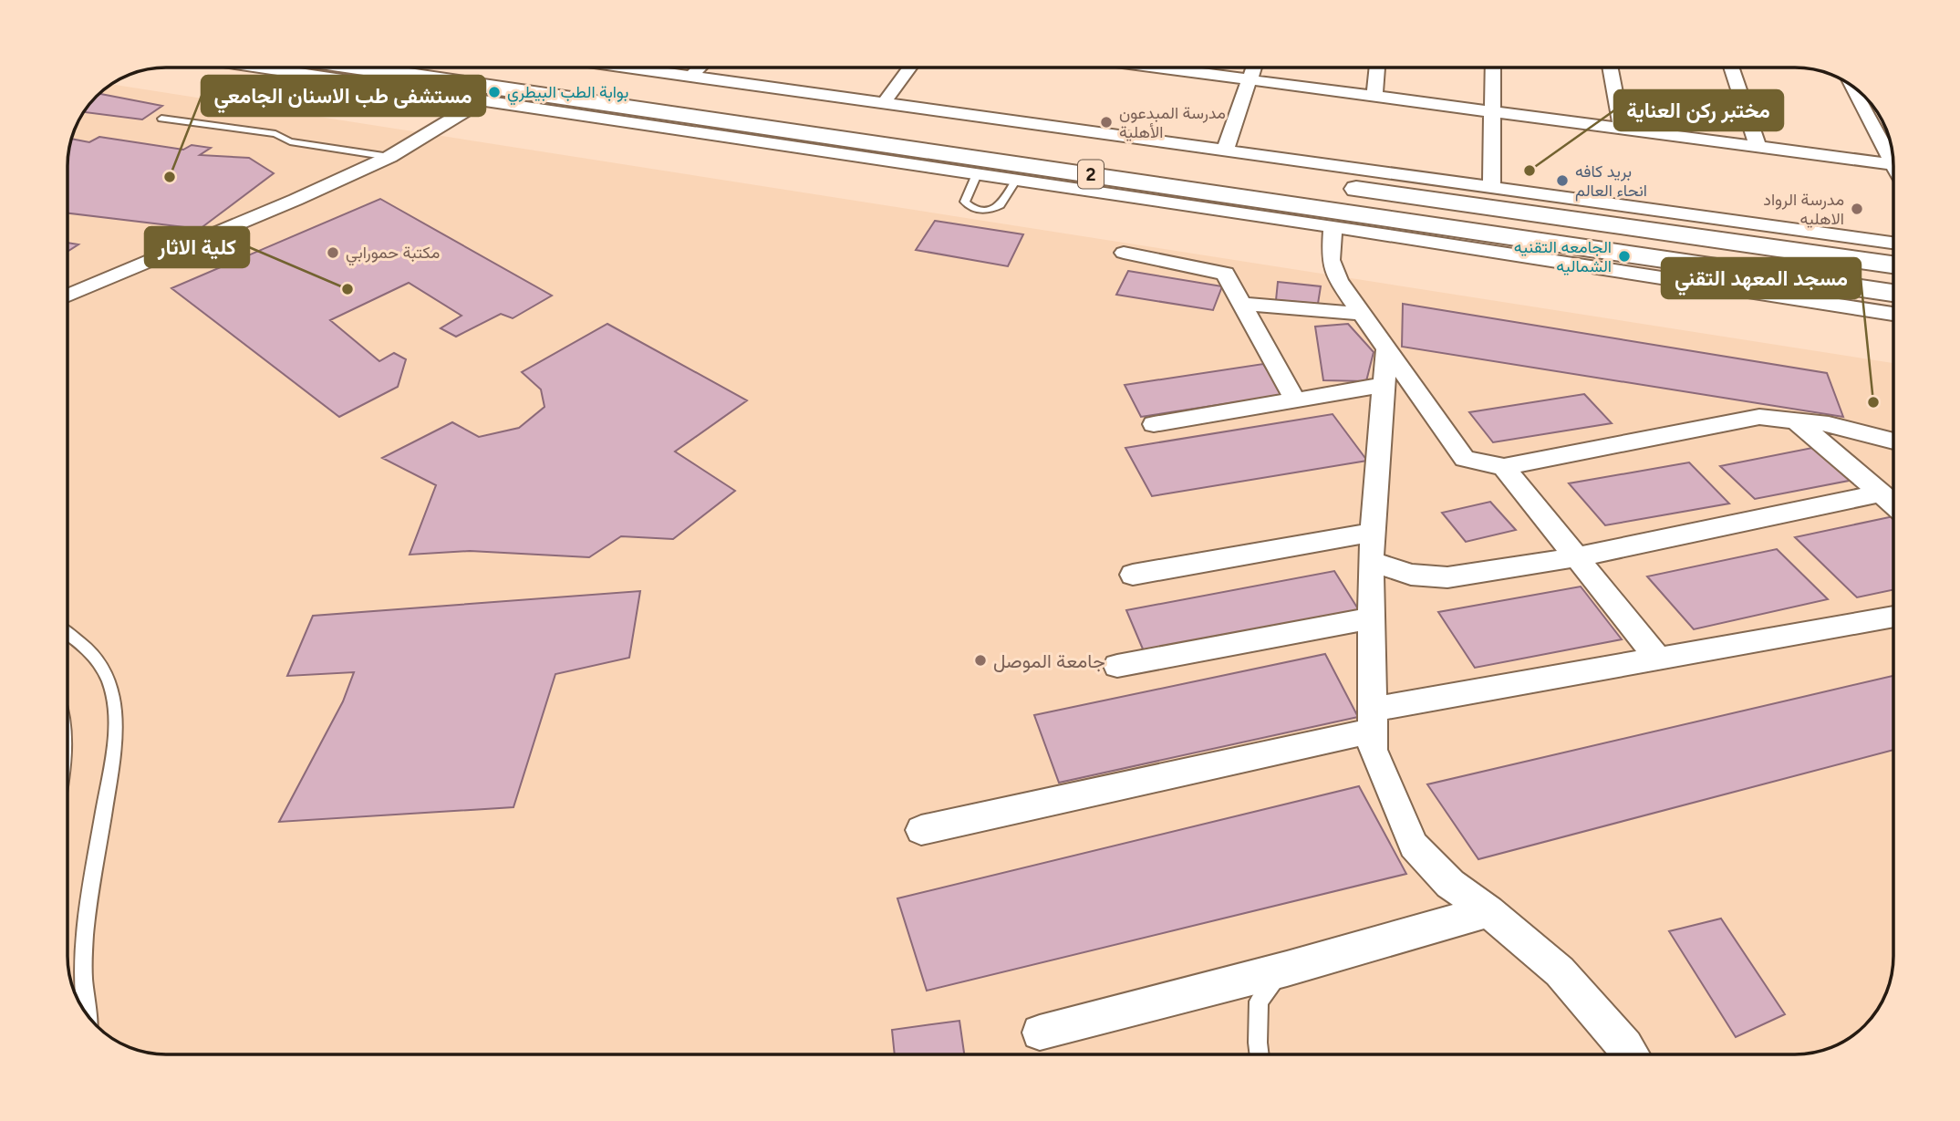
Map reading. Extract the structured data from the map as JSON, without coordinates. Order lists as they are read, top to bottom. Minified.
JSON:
{"streets":{"highway":["2"]},"places":["بوابة الطب البيطري","مدرسة المبدعون الأهلية","مختبر ركن العناية","مستشفى طب الاسنان الجامعي","بريد كافه انحاء العالم","مدرسة الرواد الاهليه","مكتبة حمورابي","الجامعه التقنيه الشماليه","كلية الاثار","مسجد المعهد التقني","جامعة الموصل"]}
